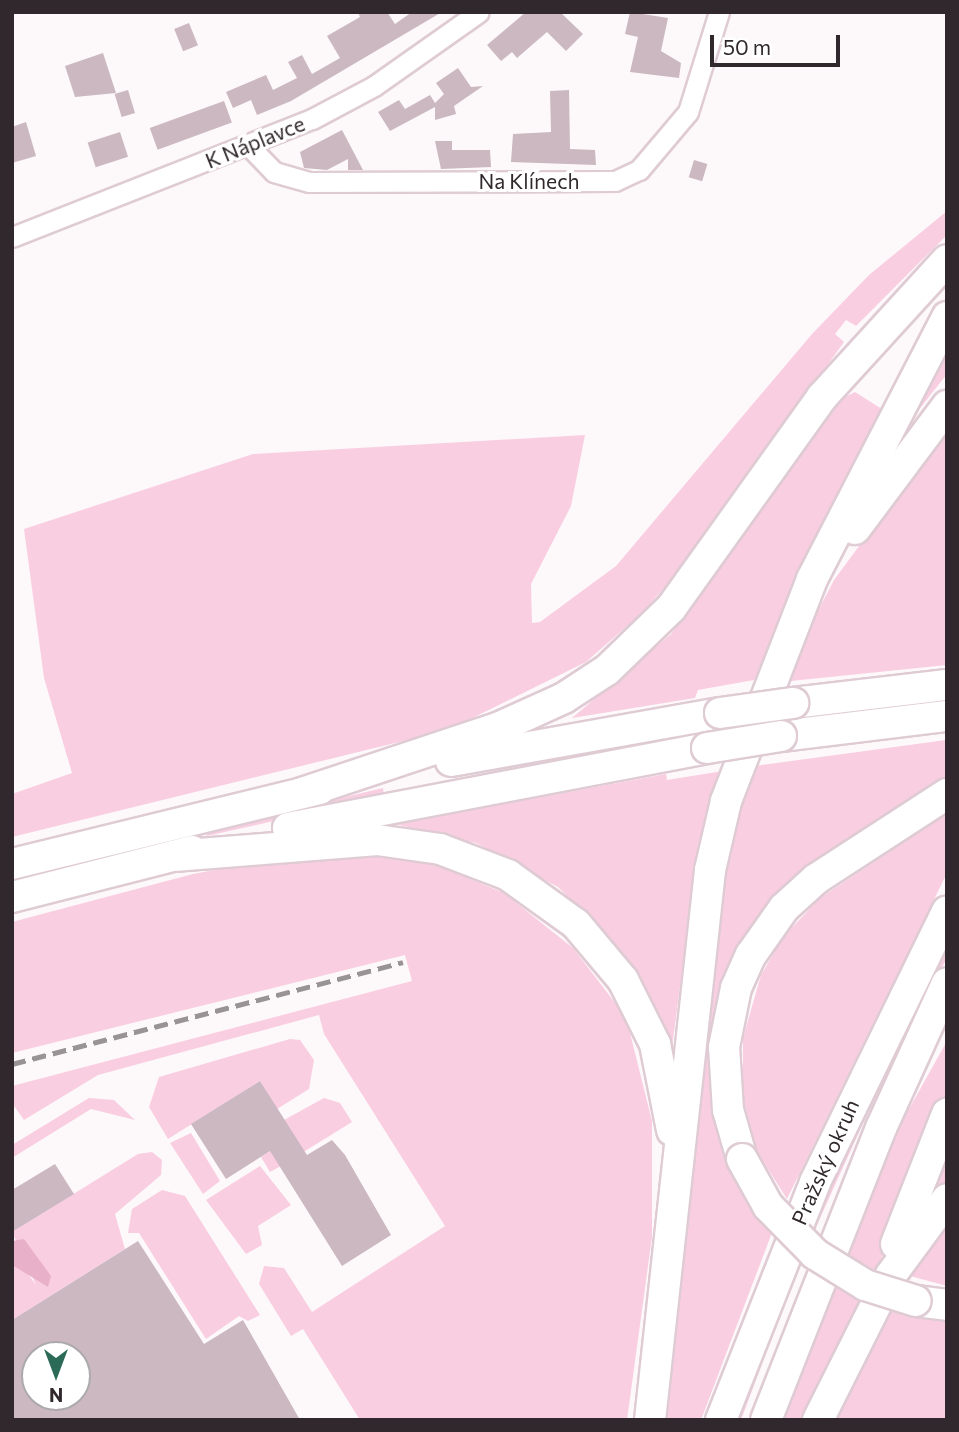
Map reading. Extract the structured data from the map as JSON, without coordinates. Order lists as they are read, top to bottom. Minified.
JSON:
{"streets":{"highway":["Pražský okruh"],"street":["K Náplavce","Na Klínech"]},"crossings":[["K Náplavce","Na Klínech"]],"scale_bar":"50 m","north":"bottom"}
